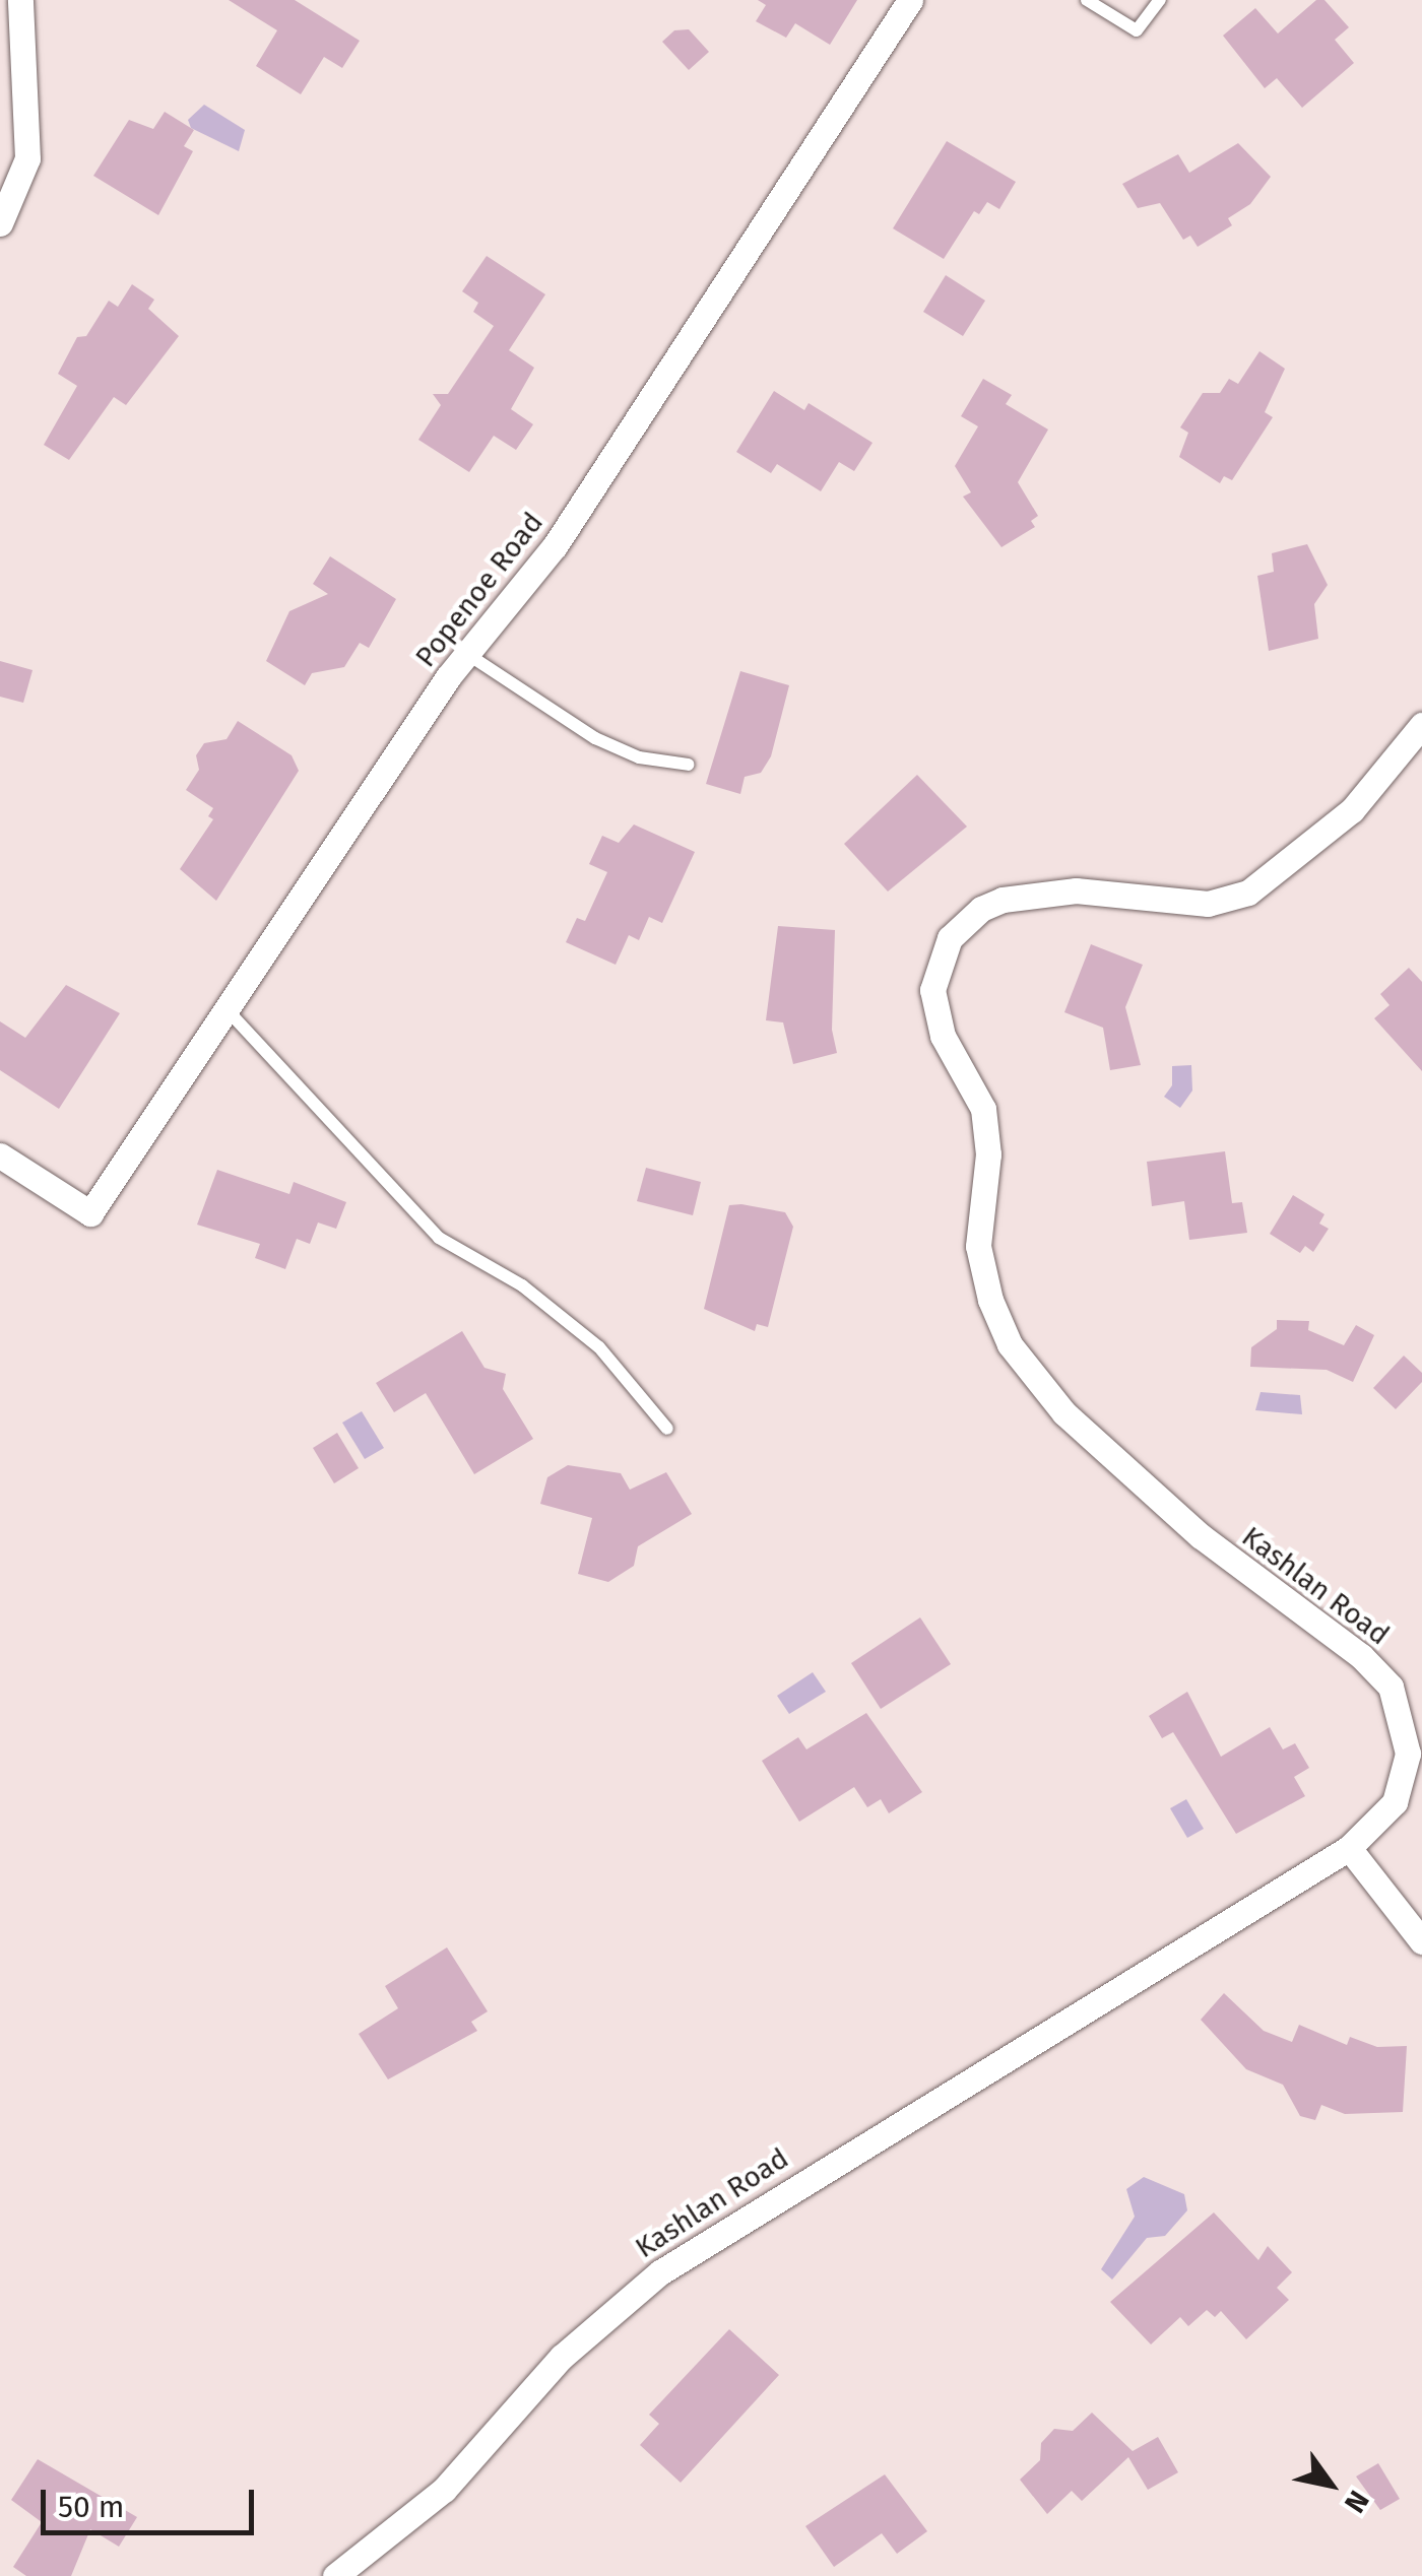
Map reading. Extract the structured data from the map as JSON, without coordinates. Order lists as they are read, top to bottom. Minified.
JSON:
{"streets":{"street":["Popenoe Road","Kashlan Road"]},"scale_bar":"50 m","north":"bottom right"}
